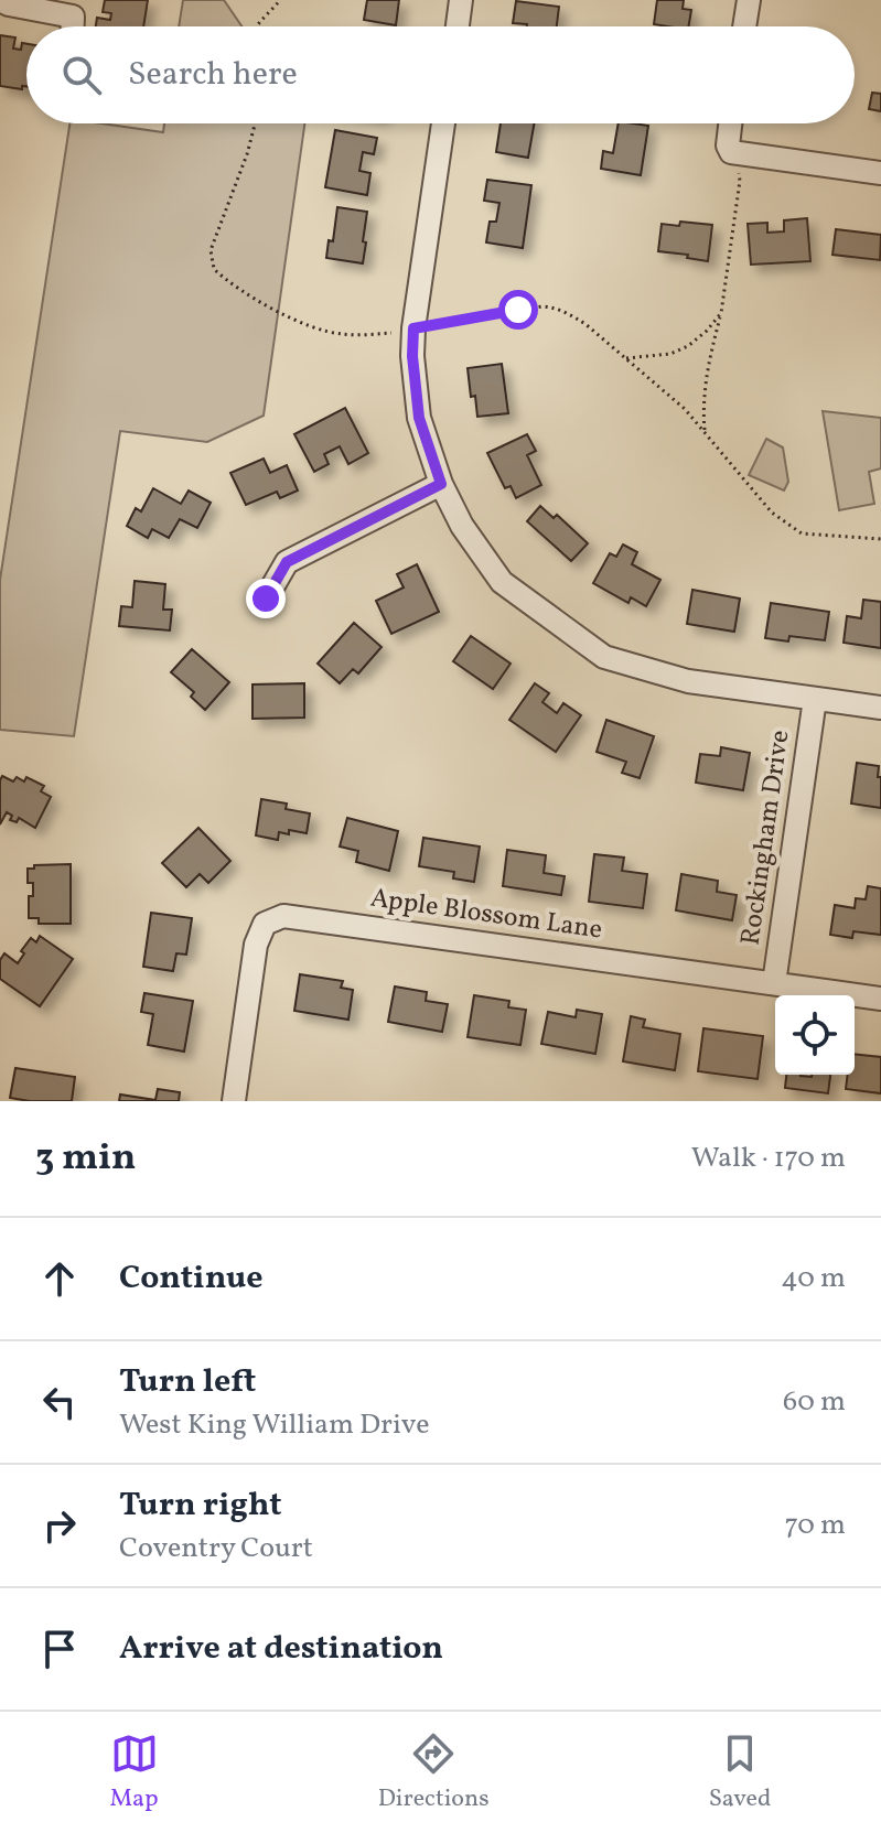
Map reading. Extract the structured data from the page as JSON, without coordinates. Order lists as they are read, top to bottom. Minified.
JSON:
{"streets":{"street":["Rockingham Drive","Apple Blossom Lane"]},"crossings":[["Rockingham Drive","Apple Blossom Lane"]],"page":{"search":"Search here","heading":["3 min","Walk · 170 m"],"list":[["Continue","40 m"],["Turn left","West King William Drive","60 m"],["Turn right","Coventry Court","70 m"],"Arrive at destination"],"nav":["Map","Directions","Saved"]}}
